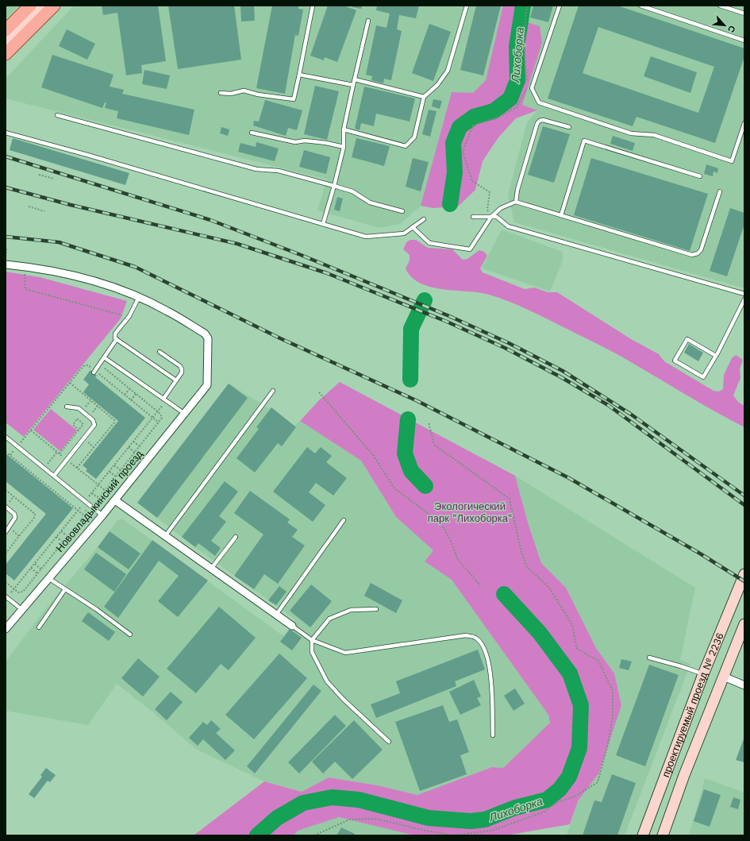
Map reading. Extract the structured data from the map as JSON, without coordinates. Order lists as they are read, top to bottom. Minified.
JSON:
{"streets":{"main road":["проектируемый проезд № 2236"],"street":["Нововладыкинский проезд"]},"water":["Лихоборка"],"parks":["Экологический парк \"Лихоборка\""],"north":"bottom right"}
